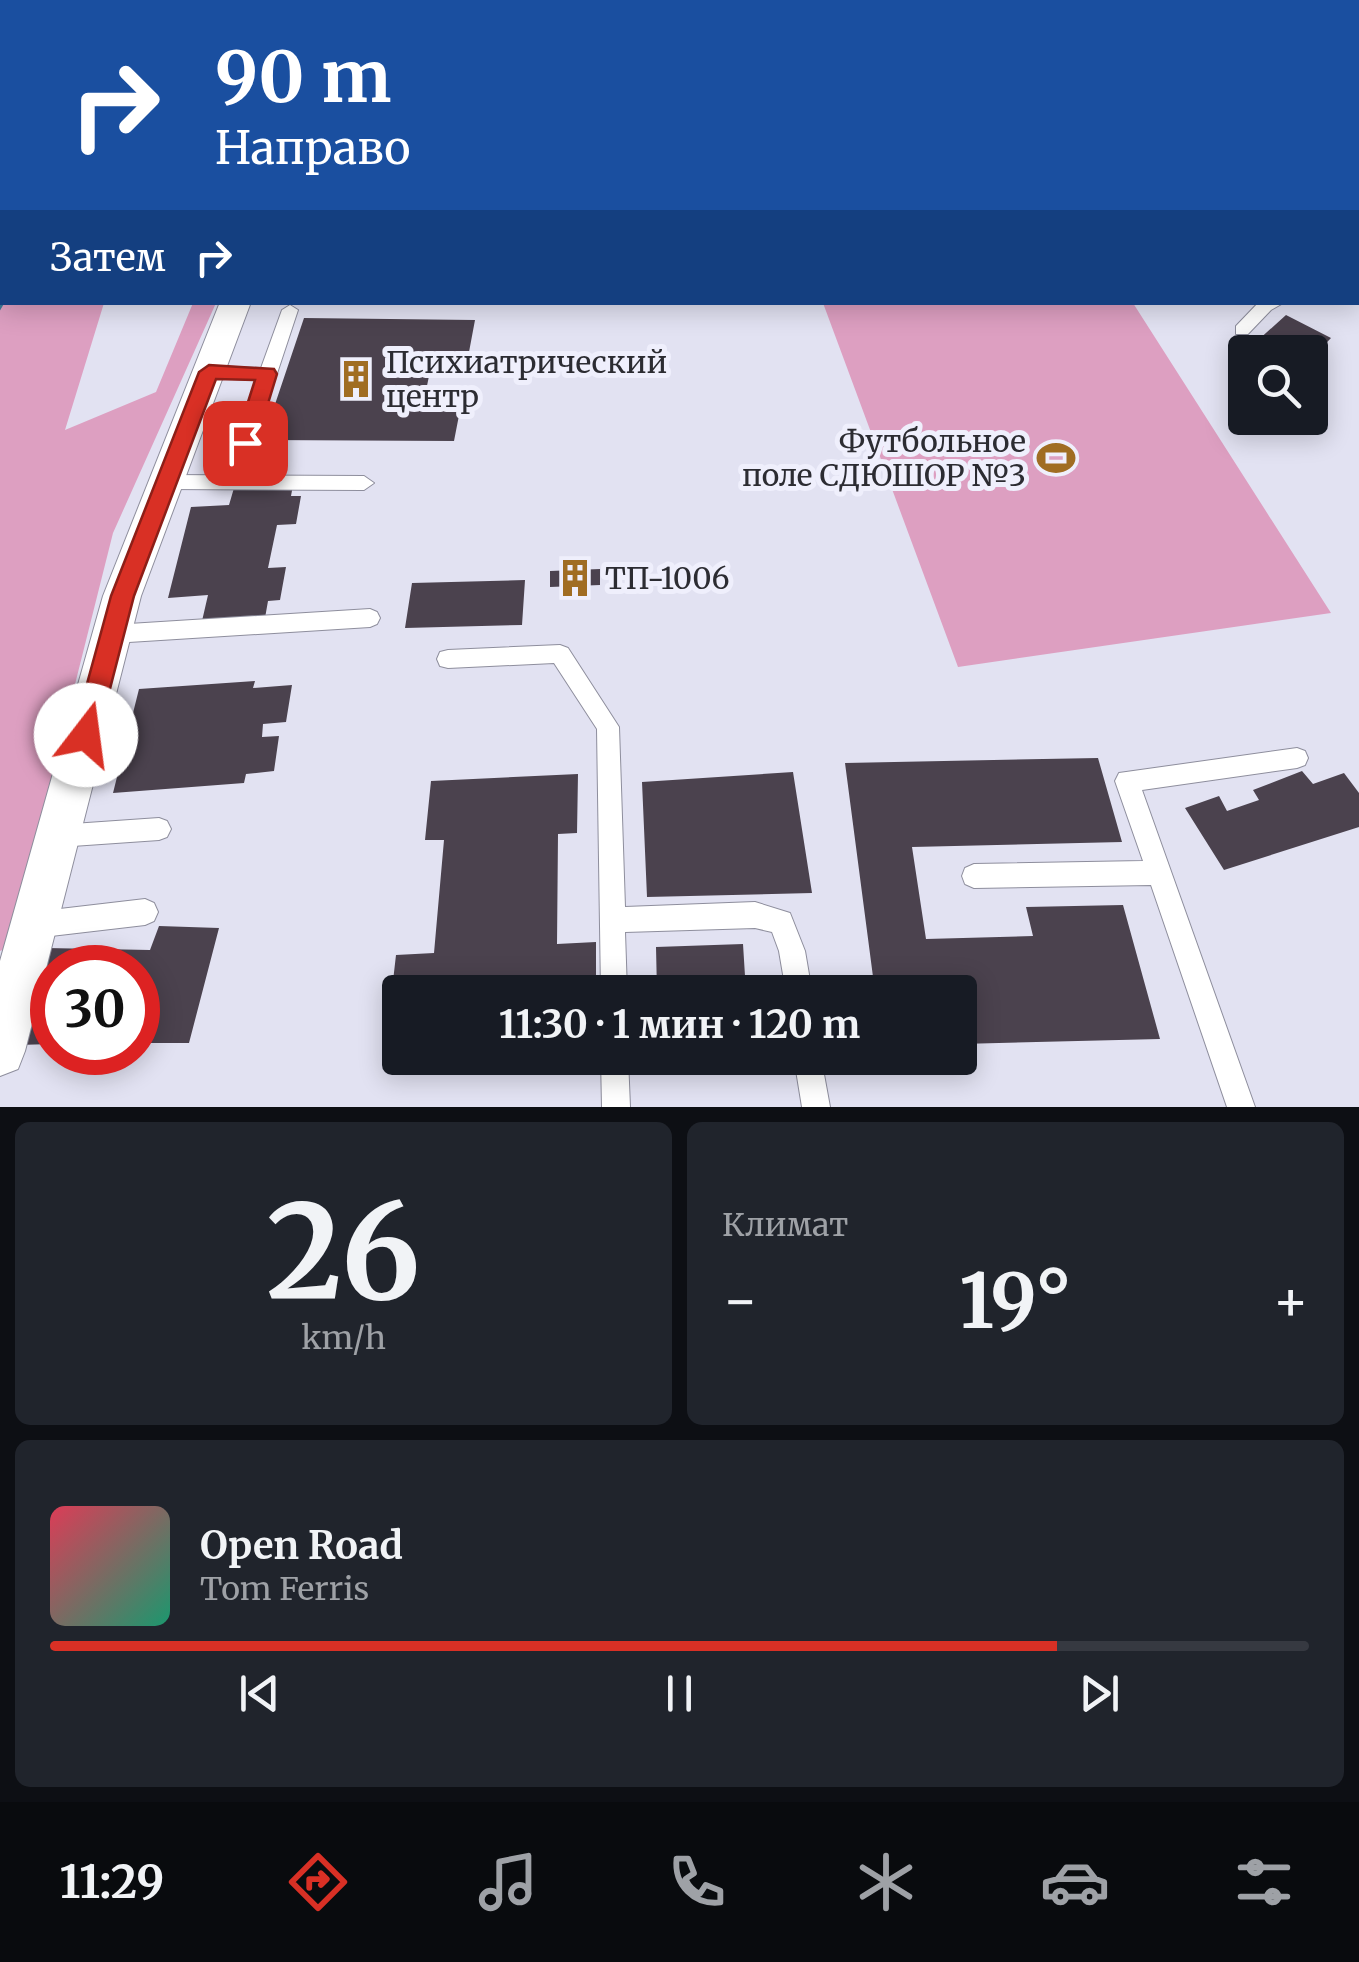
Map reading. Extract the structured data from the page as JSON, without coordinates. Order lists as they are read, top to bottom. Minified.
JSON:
{"places":{"building":["Психиатрический центр","ТП-1006"],"sports":["Футбольное поле СДЮШОР №3"]},"page":{"turn":["90 m","Направо"],"then":"Затем","limit":"30","trip":"11:30 · 1 мин · 120 m","tile":[["26","km/h"],"Климат"],"heat":["−","19°","+"],"song":["Open Road","Tom Ferris"],"tabs":"11:29"}}
